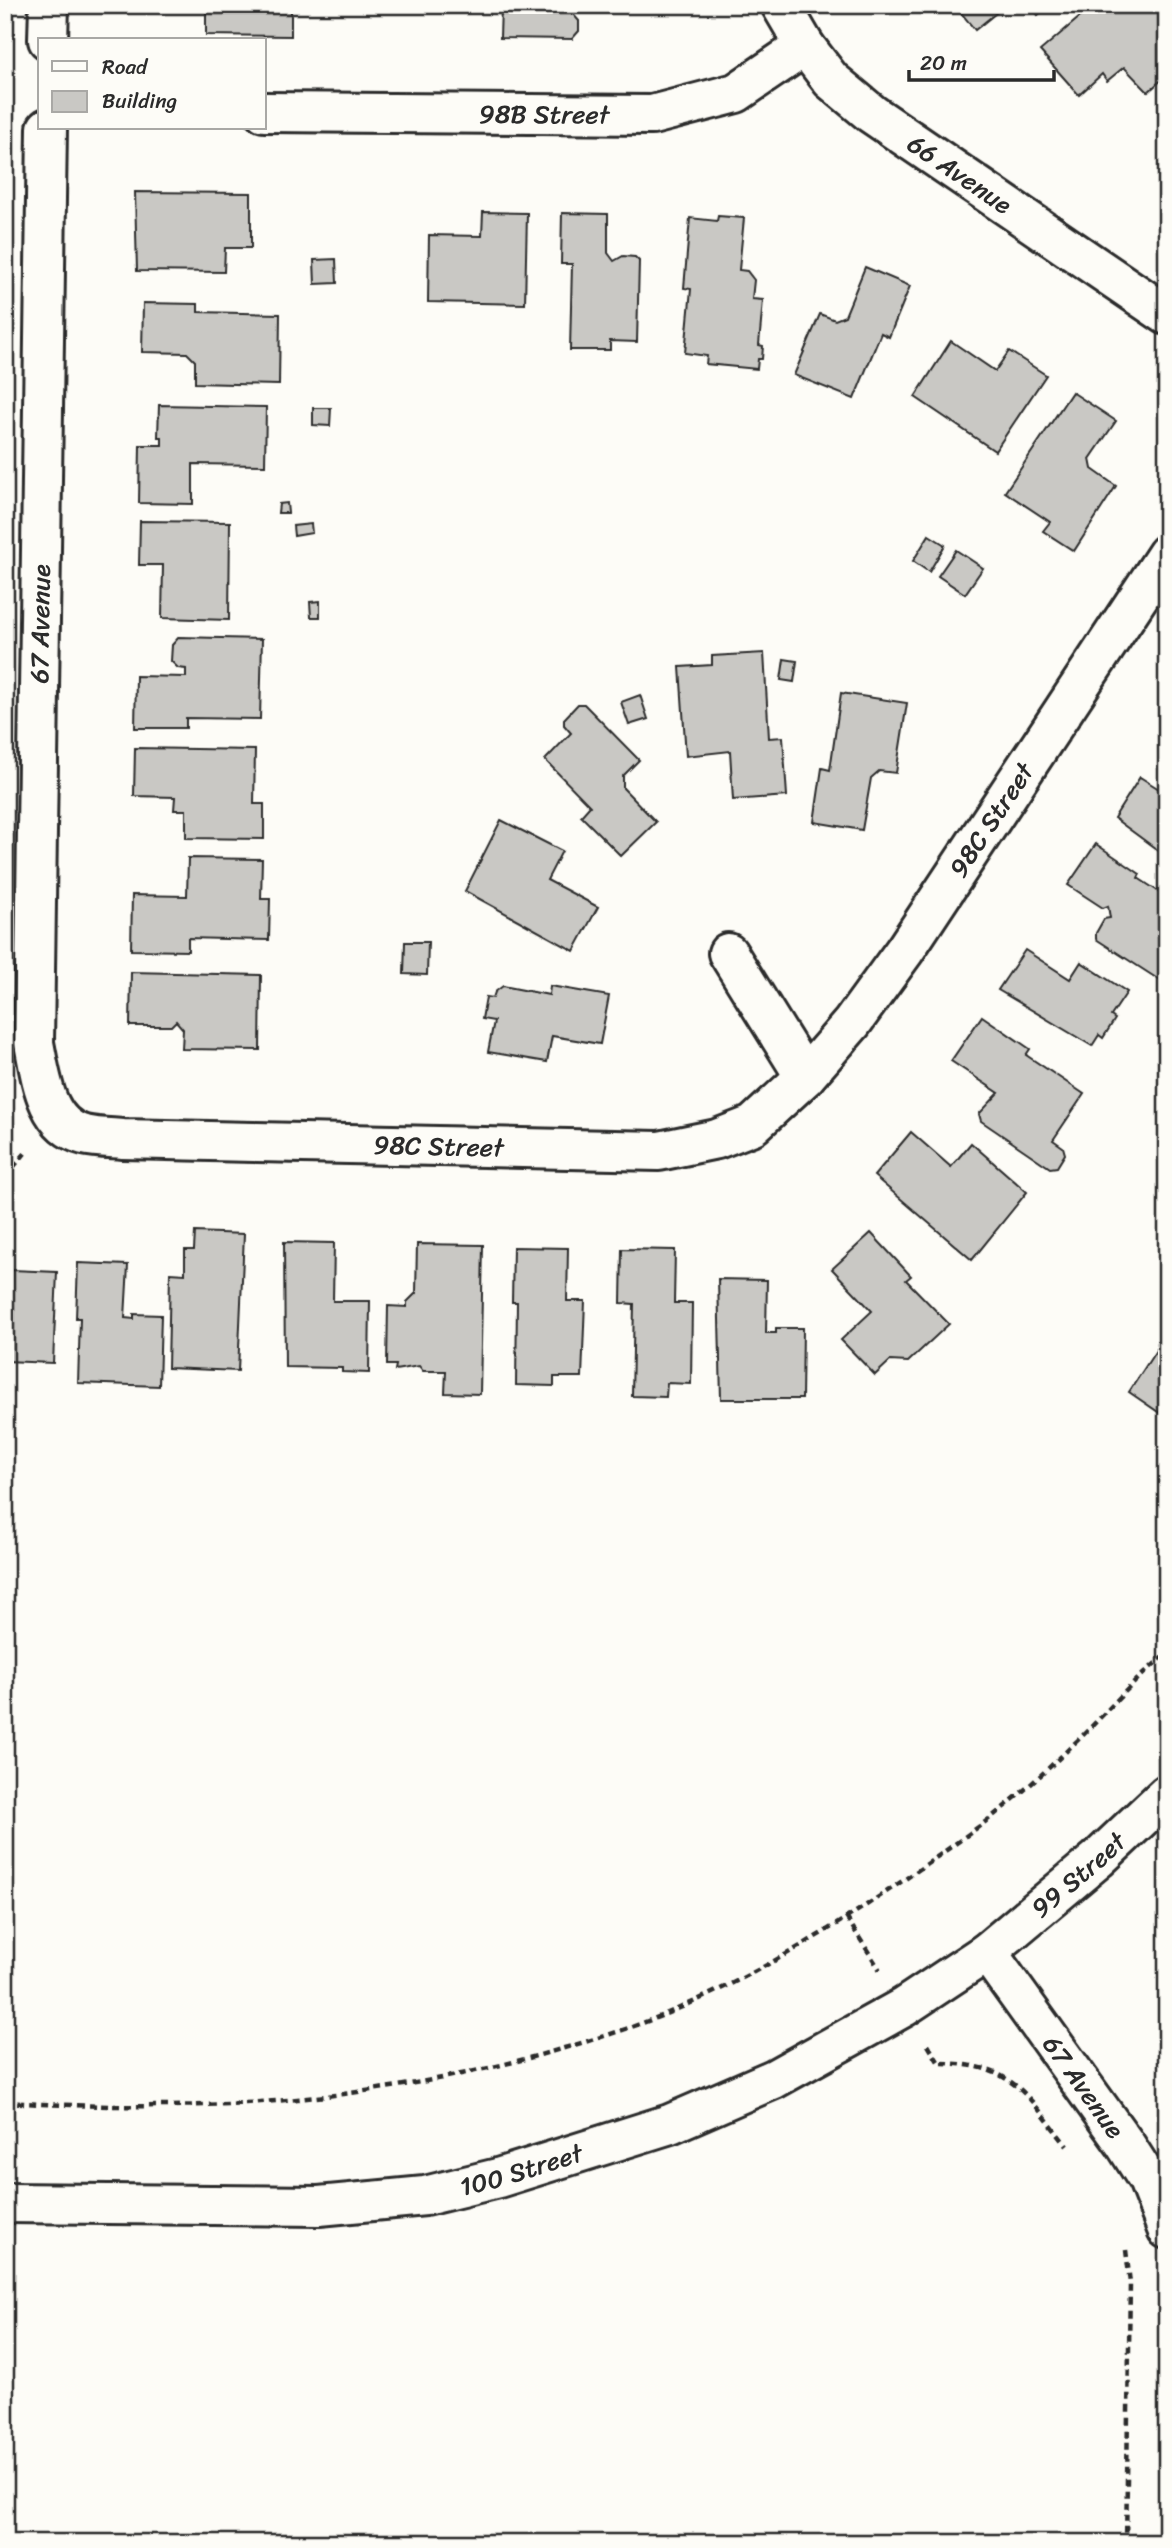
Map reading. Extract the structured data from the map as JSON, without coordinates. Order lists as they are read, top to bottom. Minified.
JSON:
{"streets":{"street":["98B Street","66 Avenue","67 Avenue","98C Street","99 Street","100 Street"]},"crossings":[["98B Street","66 Avenue"],["67 Avenue","98C Street"],["67 Avenue","99 Street"],["67 Avenue","100 Street"],["99 Street","100 Street"]],"legend":["Road","Building"],"scale_bar":"20 m"}
